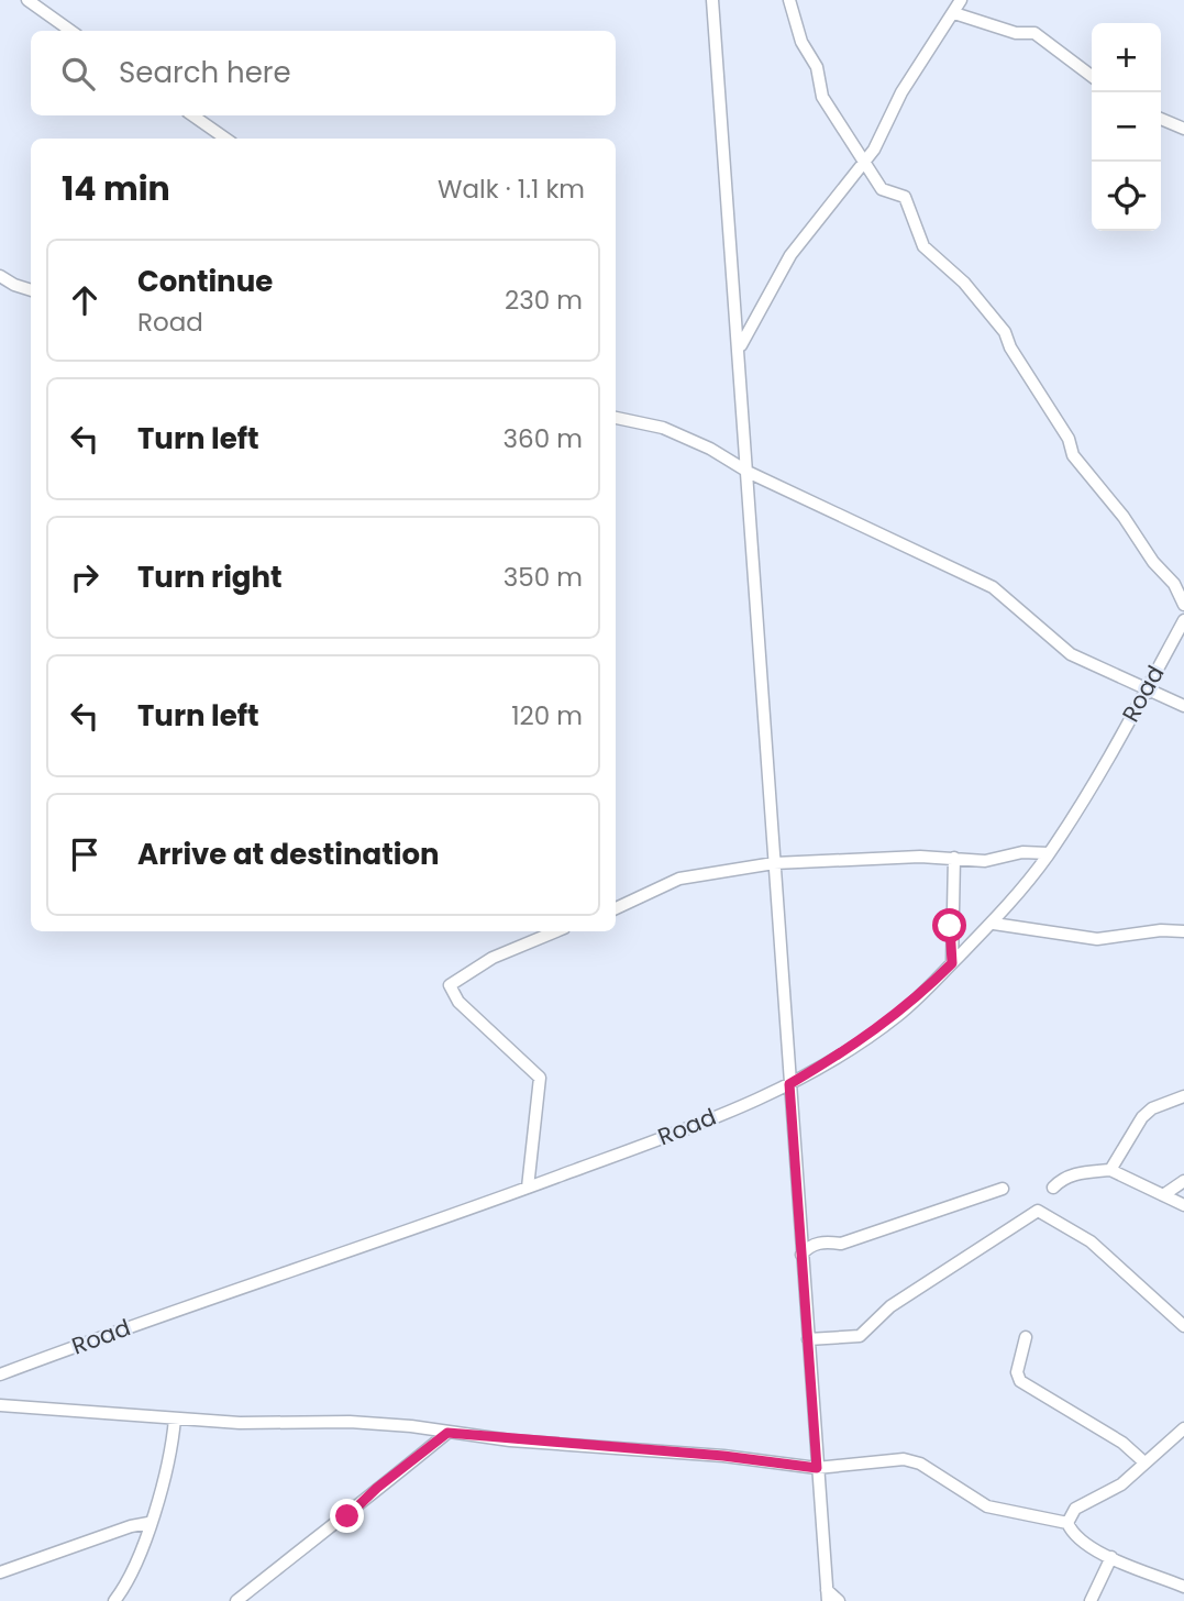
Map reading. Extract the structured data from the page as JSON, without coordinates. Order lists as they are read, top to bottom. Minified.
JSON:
{"streets":{"street":["Road"]},"page":{"map_buttons":["+","−"],"search":"Search here","heading":["14 min","Walk · 1.1 km"],"list":[["Continue","Road","230 m"],["Turn left","360 m"],["Turn right","350 m"],["Turn left","120 m"],"Arrive at destination"]}}
